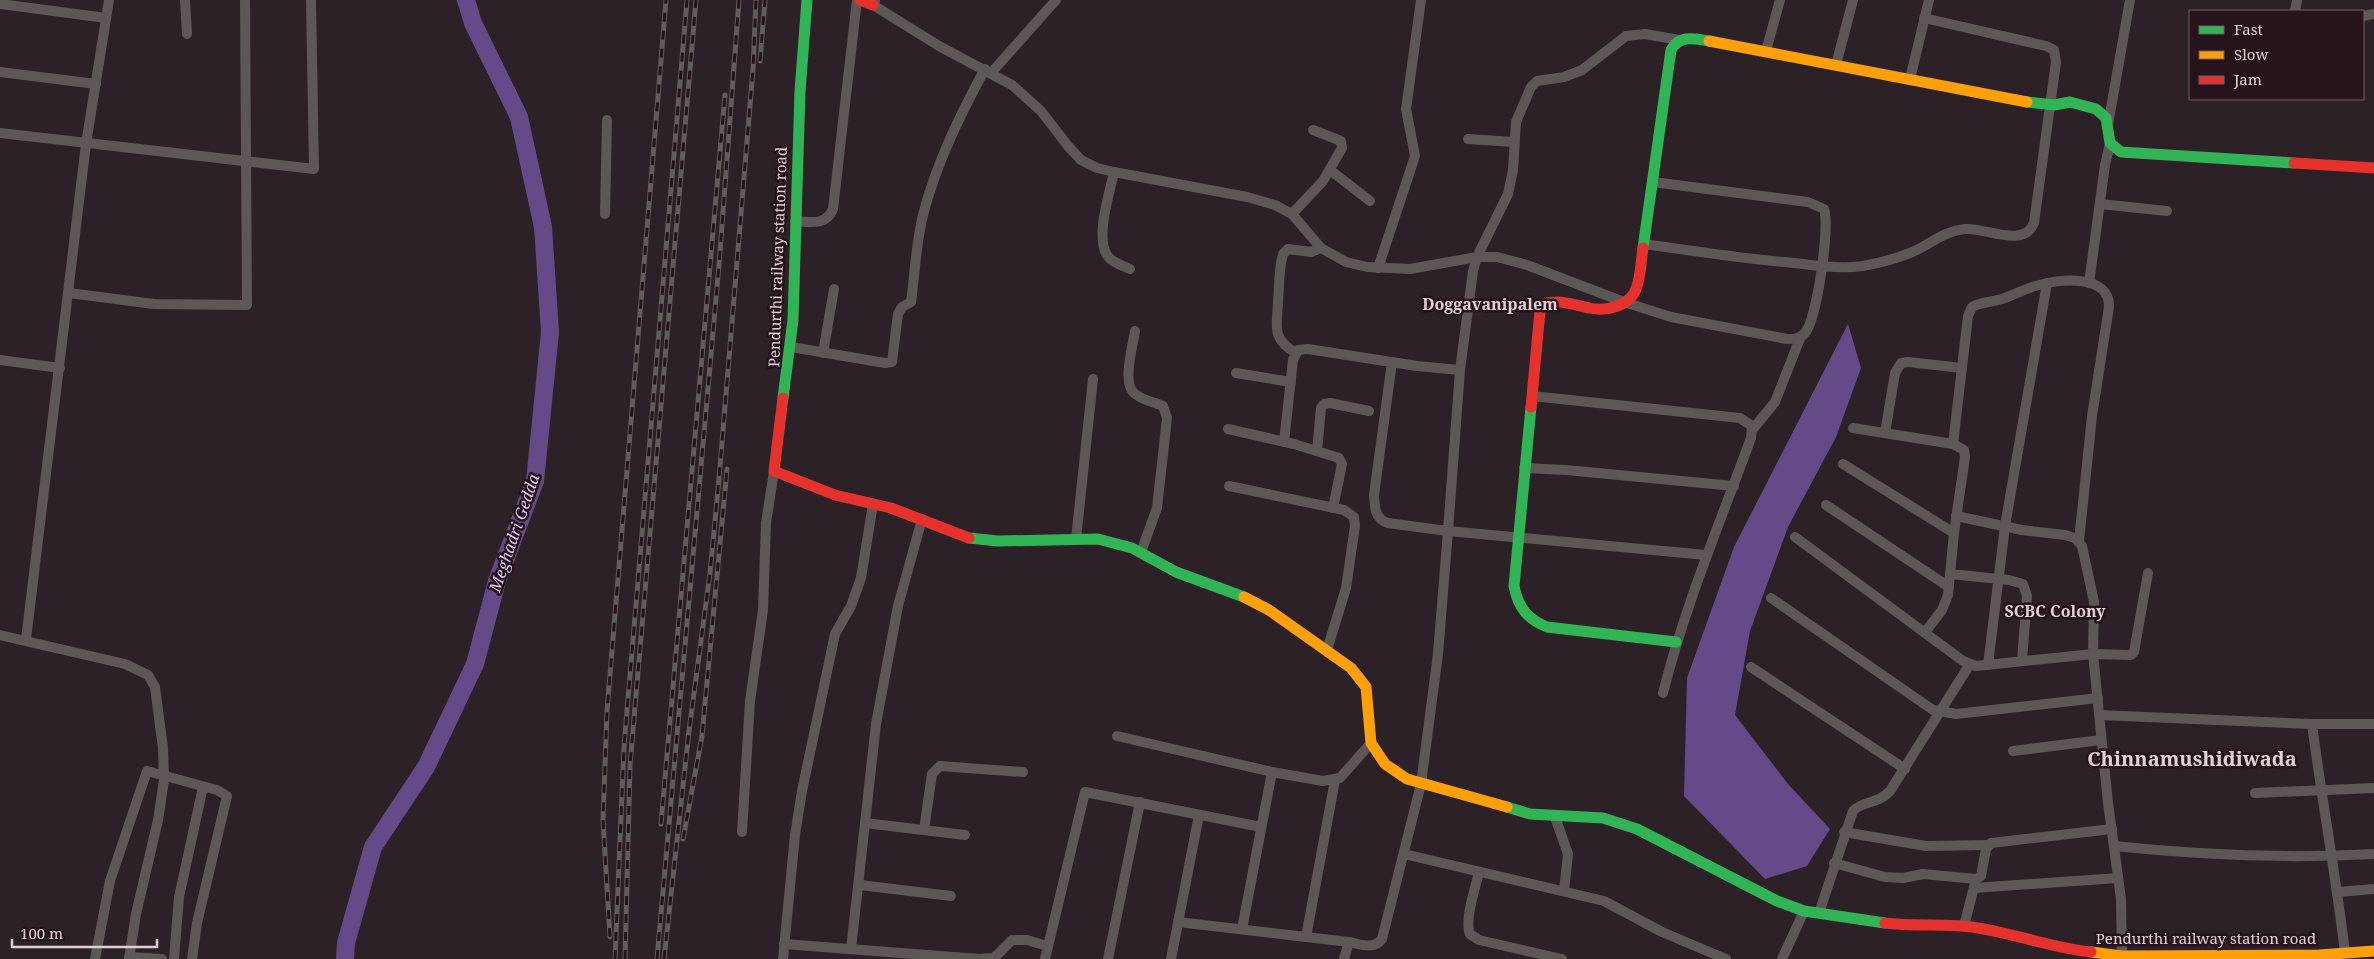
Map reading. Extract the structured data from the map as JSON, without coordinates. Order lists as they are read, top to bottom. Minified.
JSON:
{"streets":{"street":["Pendurthi railway station road"]},"districts":["Doggavanipalem","SCBC Colony","Chinnamushidiwada"],"water":["Meghadri Gedda"],"legend":["Fast","Slow","Jam"],"scale_bar":"100 m"}
